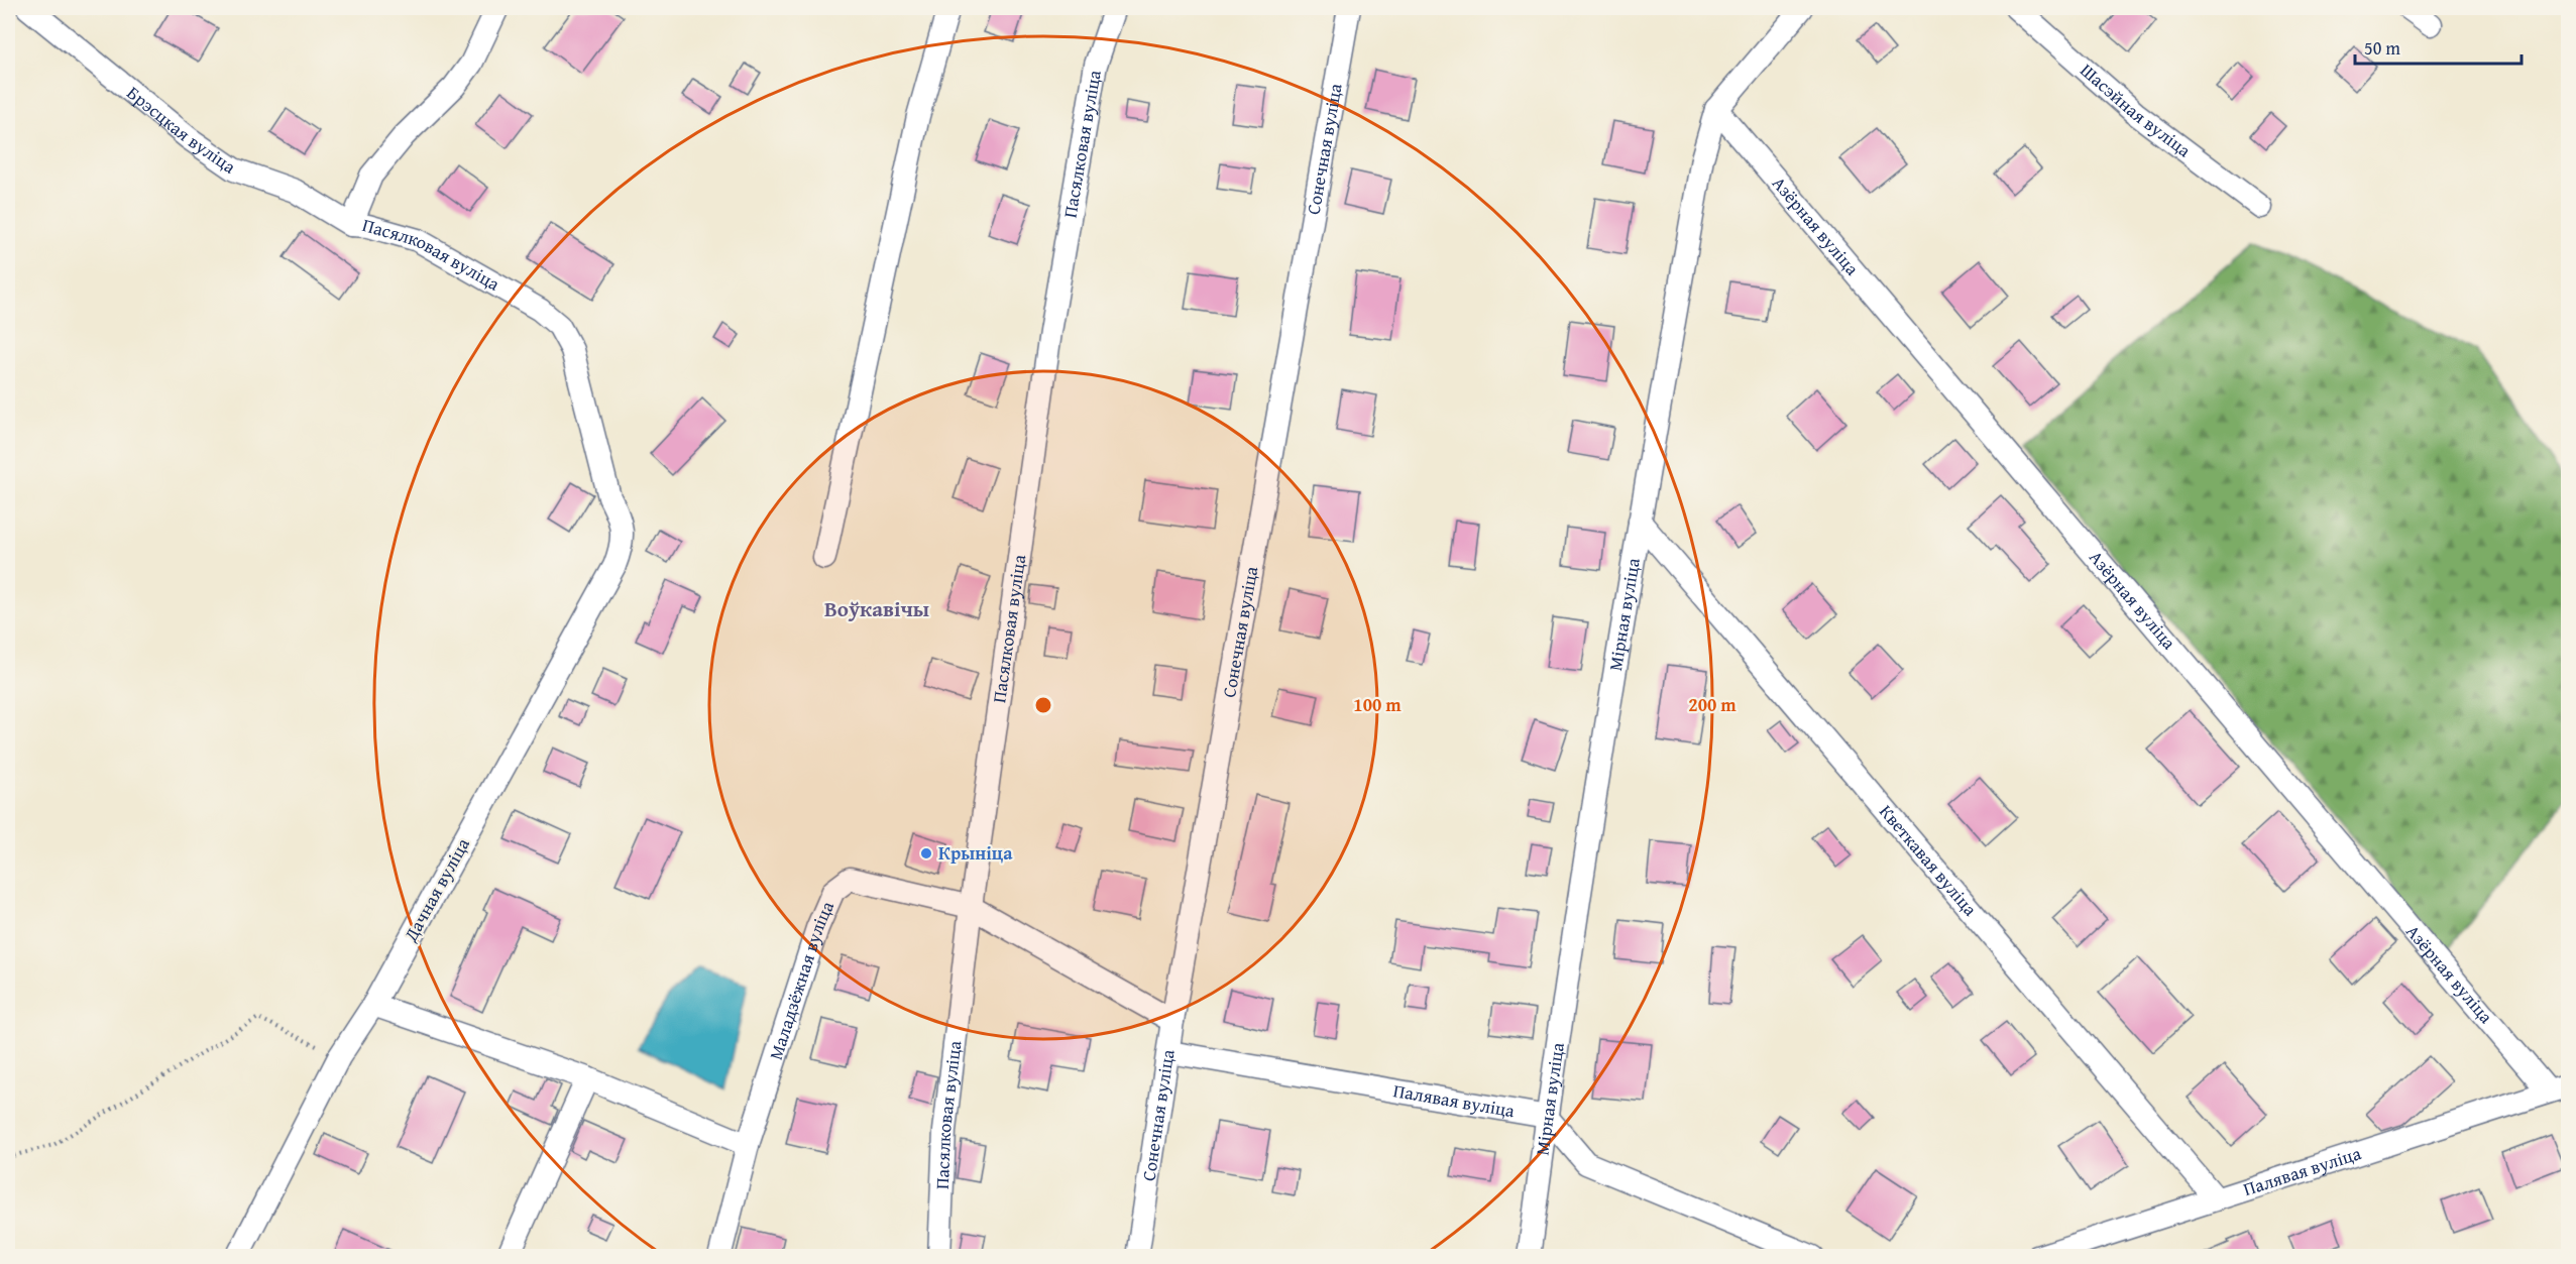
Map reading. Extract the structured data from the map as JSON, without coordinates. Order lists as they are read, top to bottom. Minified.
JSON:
{"streets":{"street":["Шасэйная вуліца","Брэсцкая вуліца","Пасялковая вуліца","Сонечная вуліца","Азёрная вуліца","Мірная вуліца","Кветкавая вуліца","Дачная вуліца","Маладзёжная вуліца","Палявая вуліца"]},"crossings":[["Брэсцкая вуліца","Пасялковая вуліца"],["Пасялковая вуліца","Дачная вуліца"],["Пасялковая вуліца","Маладзёжная вуліца"],["Сонечная вуліца","Маладзёжная вуліца"],["Сонечная вуліца","Палявая вуліца"],["Азёрная вуліца","Мірная вуліца"],["Азёрная вуліца","Палявая вуліца"],["Мірная вуліца","Кветкавая вуліца"],["Мірная вуліца","Палявая вуліца"],["Кветкавая вуліца","Палявая вуліца"]],"districts":["Воўкавічы"],"places":["Крыніца"],"scale_bar":"50 m","rings":["100 m","200 m"]}
